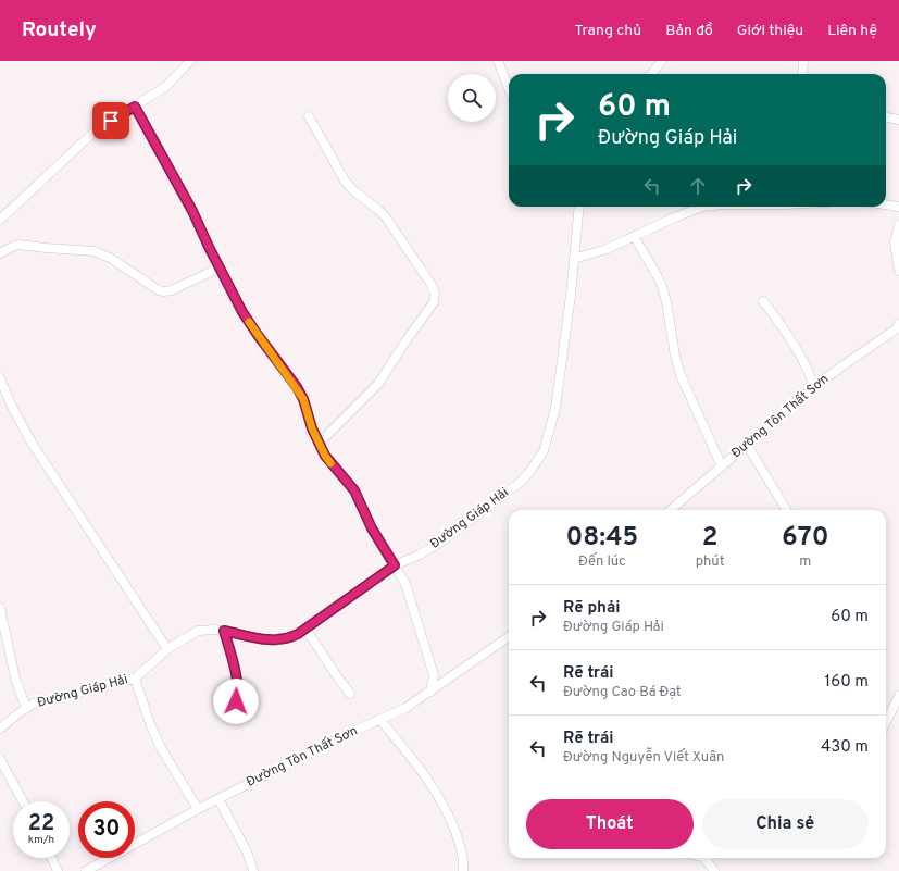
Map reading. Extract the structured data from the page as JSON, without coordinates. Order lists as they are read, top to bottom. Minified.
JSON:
{"streets":{"street":["Đường Tôn Thất Sơn","Đường Giáp Hải"]},"page":{"header":"Routely","nav":["Trang chủ","Bản đồ","Giới thiệu","Liên hệ"],"turn":["60 m","Đường Giáp Hải"],"eta":["08:45","Đến lúc","2","phút","670","m"],"list":[{"name":"Rẽ phải","note":"Đường Giáp Hải","value":"60 m"},{"name":"Rẽ trái","note":"Đường Cao Bá Đạt","value":"160 m"},{"name":"Rẽ trái","note":"Đường Nguyễn Viết Xuân","value":"430 m"}],"buttons":["Thoát","Chia sẻ"],"speed":"22 km/h","limit":"30"}}
